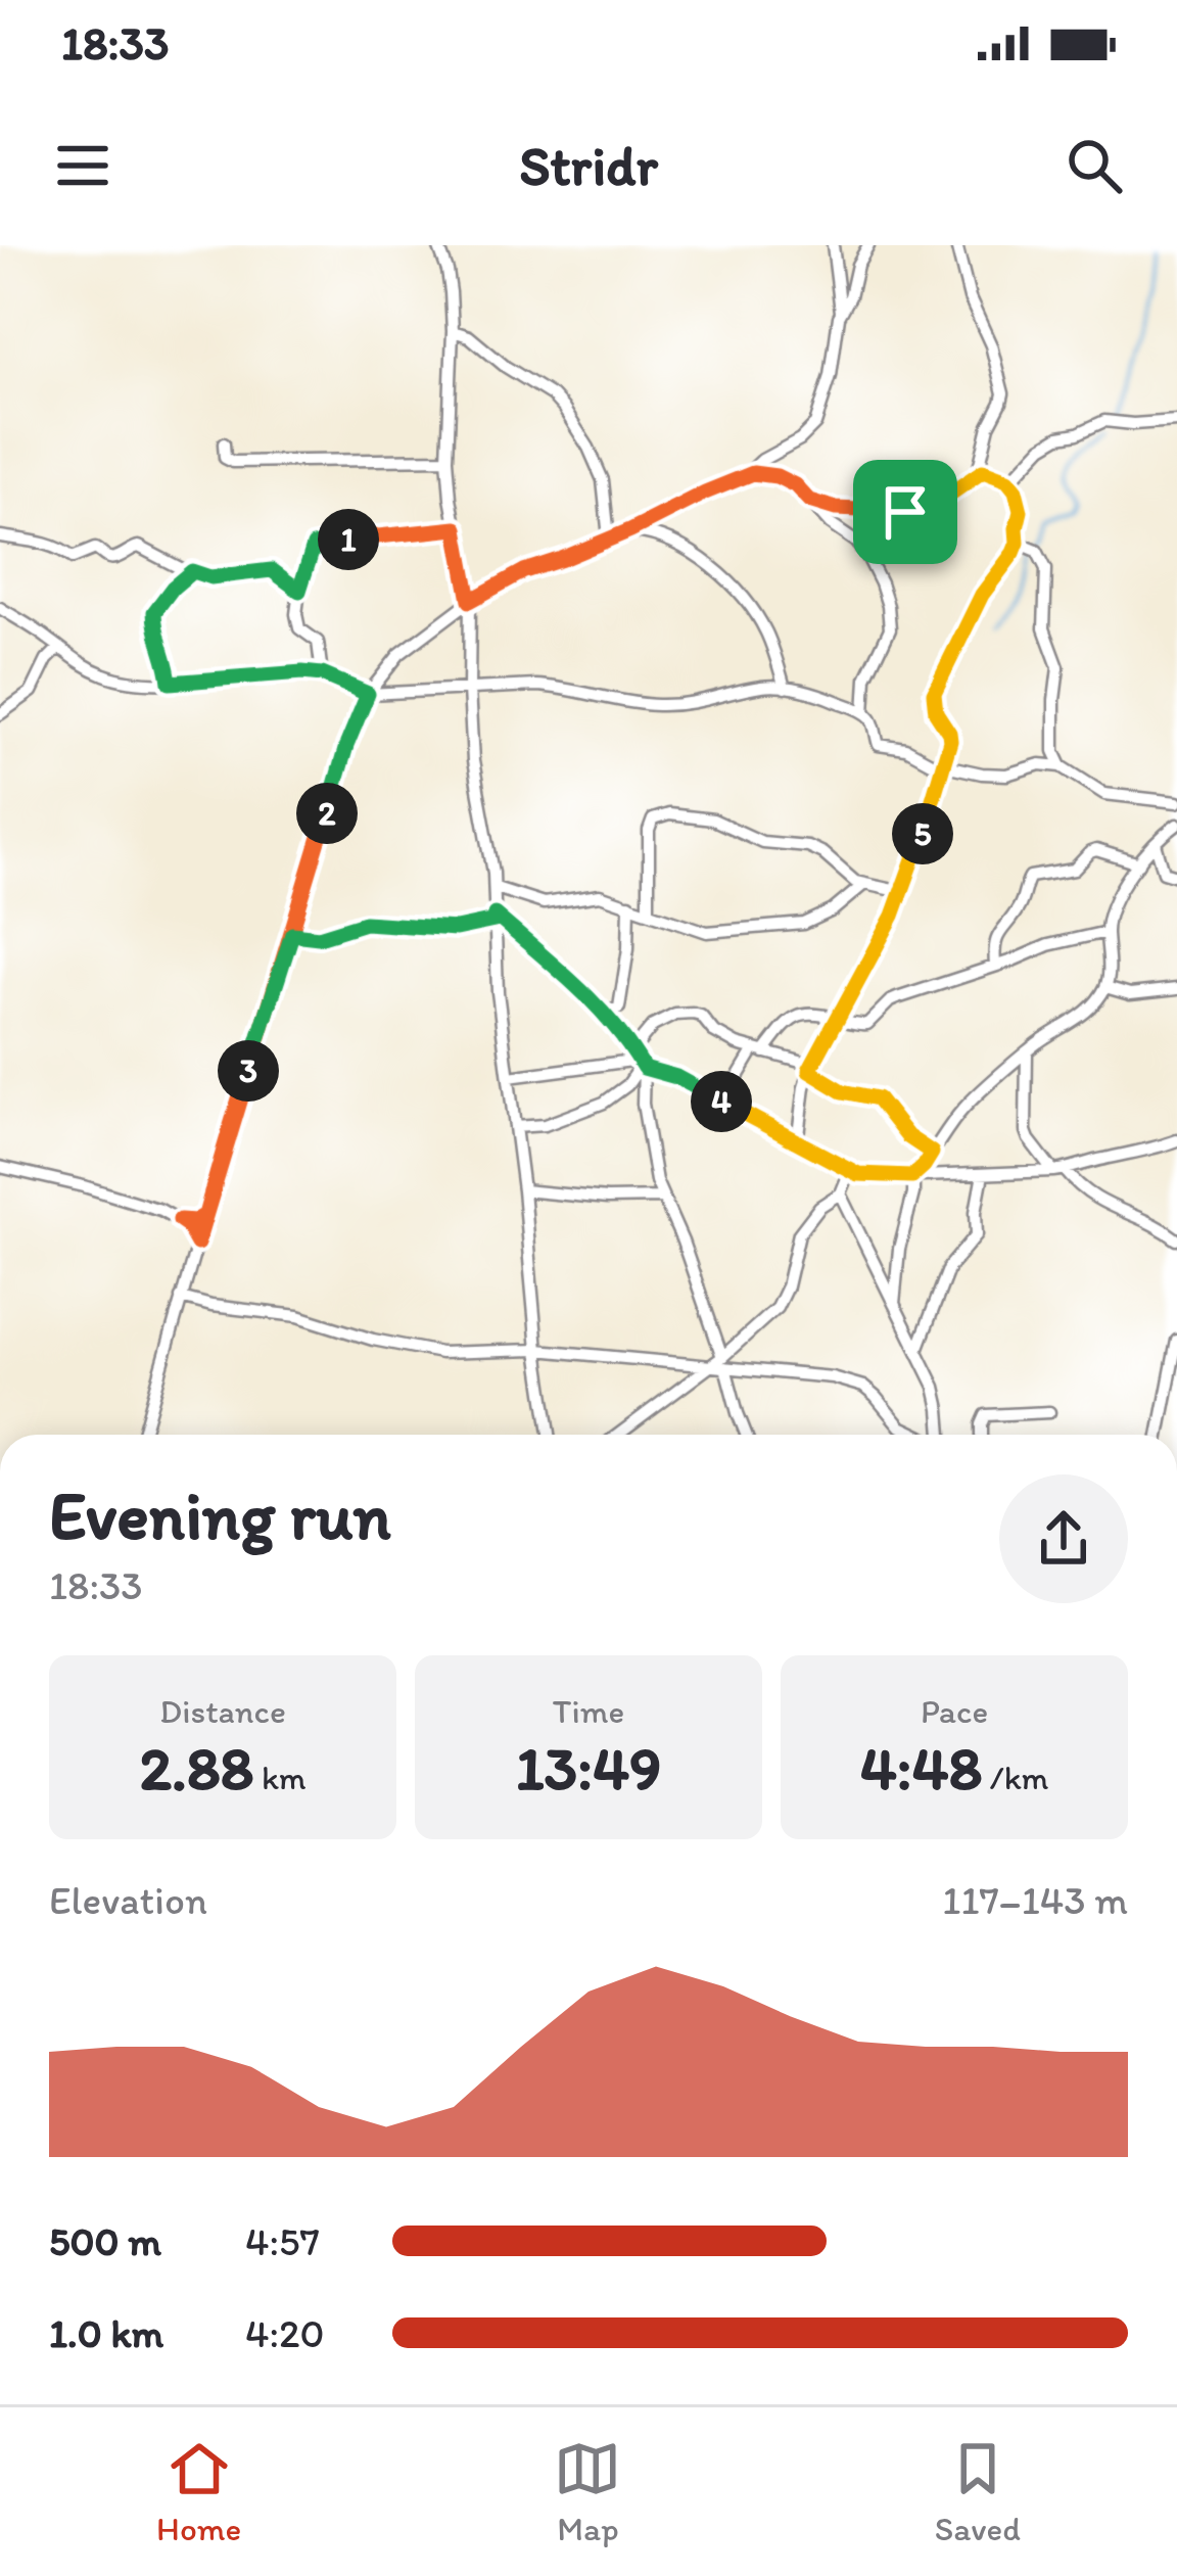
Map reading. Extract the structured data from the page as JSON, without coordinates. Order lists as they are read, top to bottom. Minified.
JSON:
{"page":{"status":"18:33","header":"Stridr","pins":["1","2","5","3","4"],"heading":["Evening run","18:33"],"stats":[["Distance","2.88 km"],["Time","13:49"],["Pace","4:48 /km"]],"chart":["Elevation","117–143 m"],"list":[{"name":"500 m","note":"4:57"},{"name":"1.0 km","note":"4:20"}],"tabs":["Home","Map","Saved"]}}
